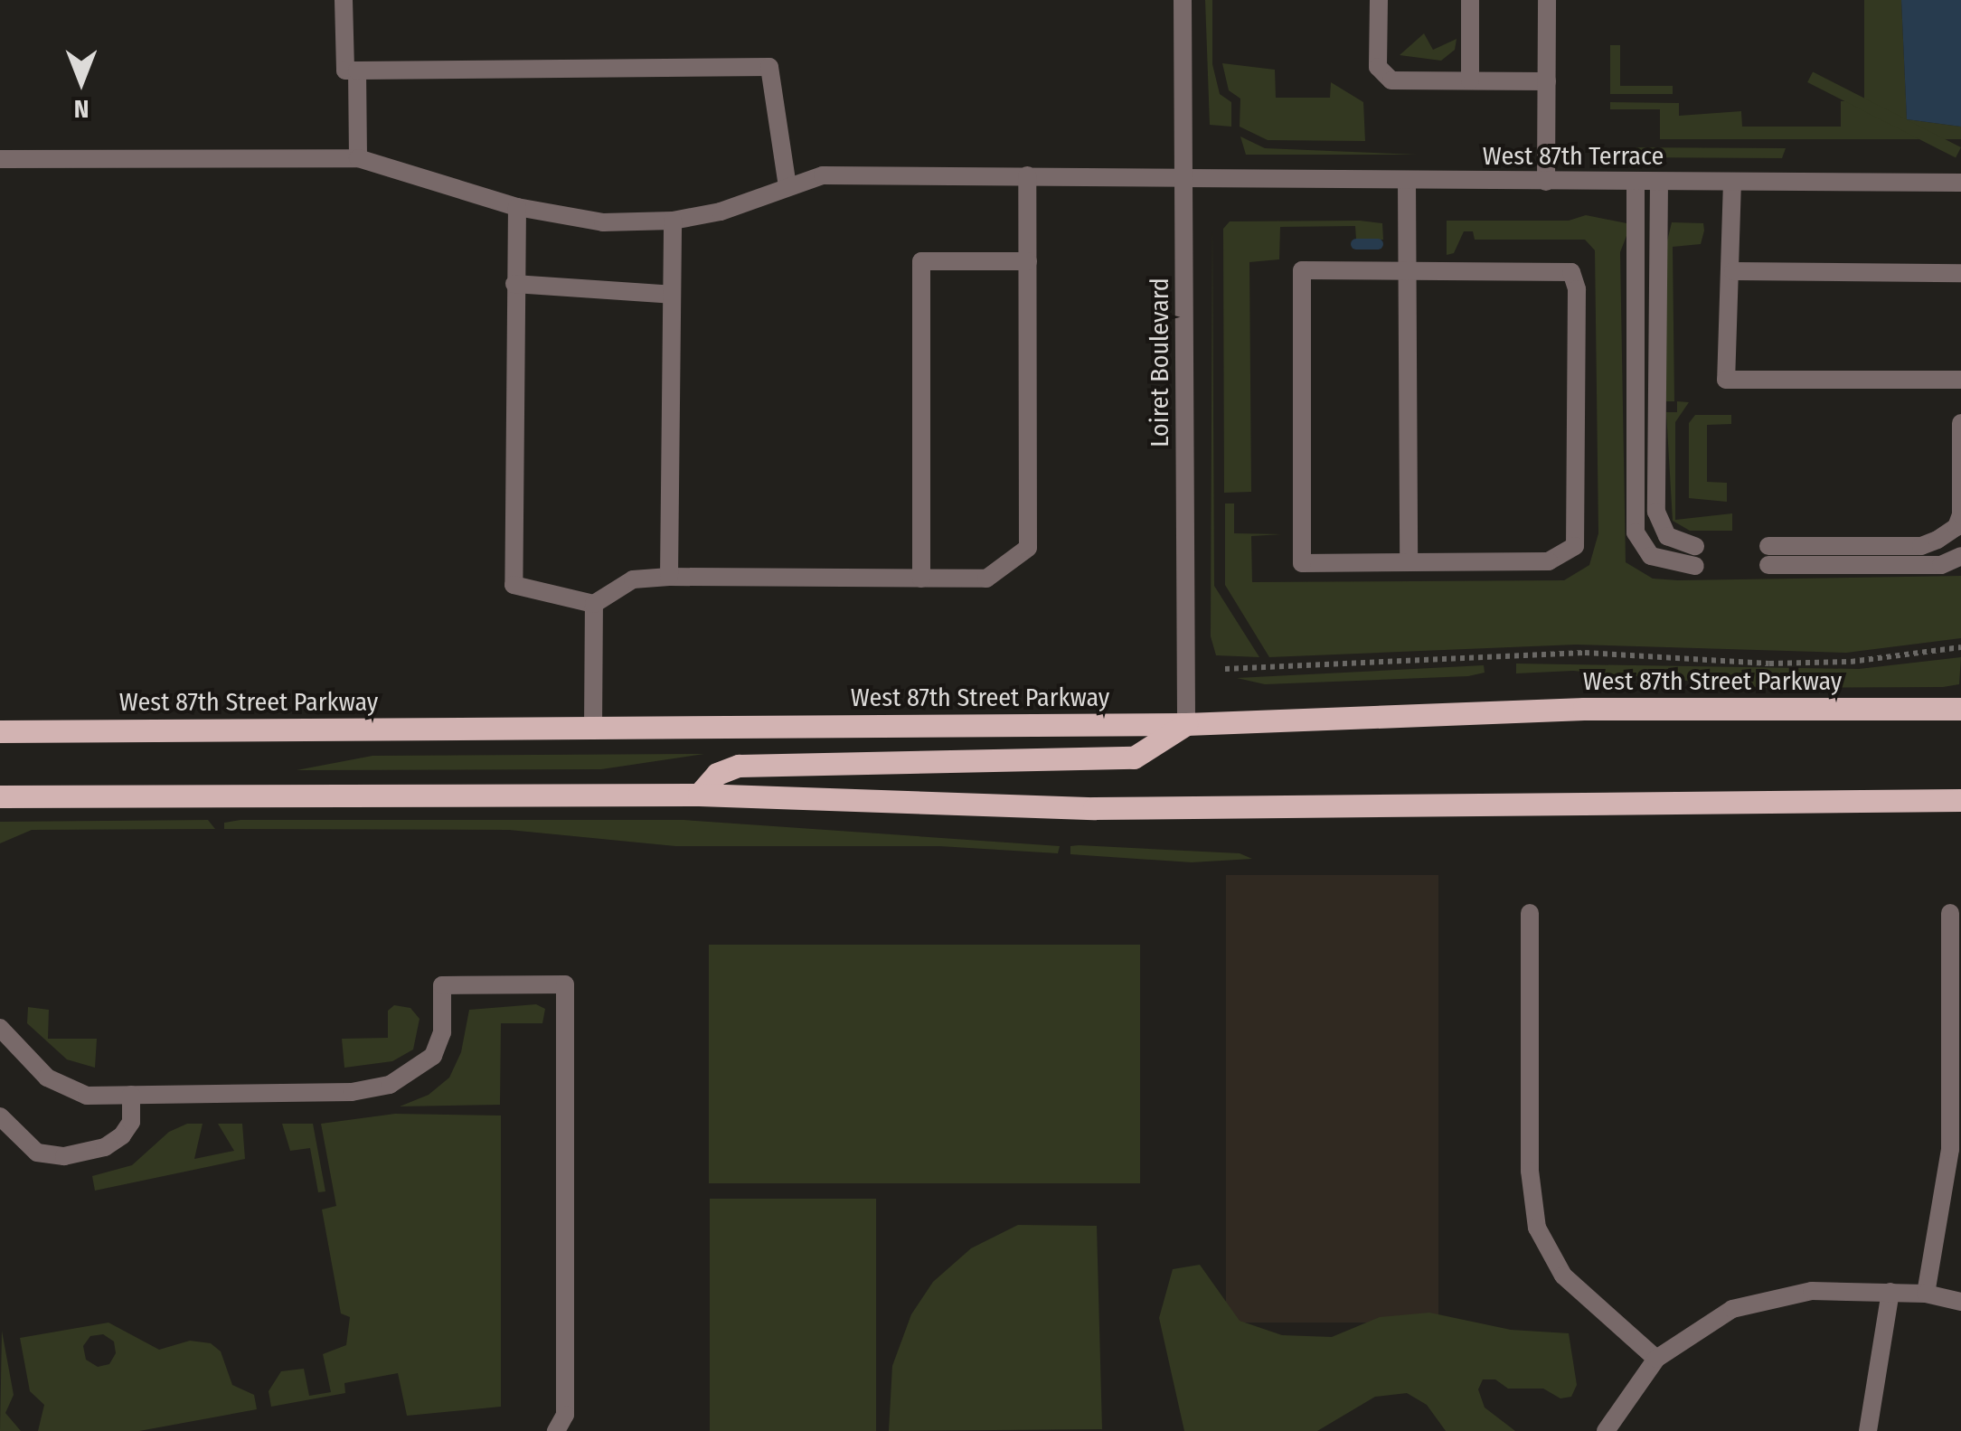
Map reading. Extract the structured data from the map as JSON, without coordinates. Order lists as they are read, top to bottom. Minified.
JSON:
{"streets":{"main road":["West 87th Street Parkway"],"street":["West 87th Terrace","Loiret Boulevard"]},"crossings":[["West 87th Terrace","Loiret Boulevard"],["Loiret Boulevard","West 87th Street Parkway"]],"north":"bottom"}
